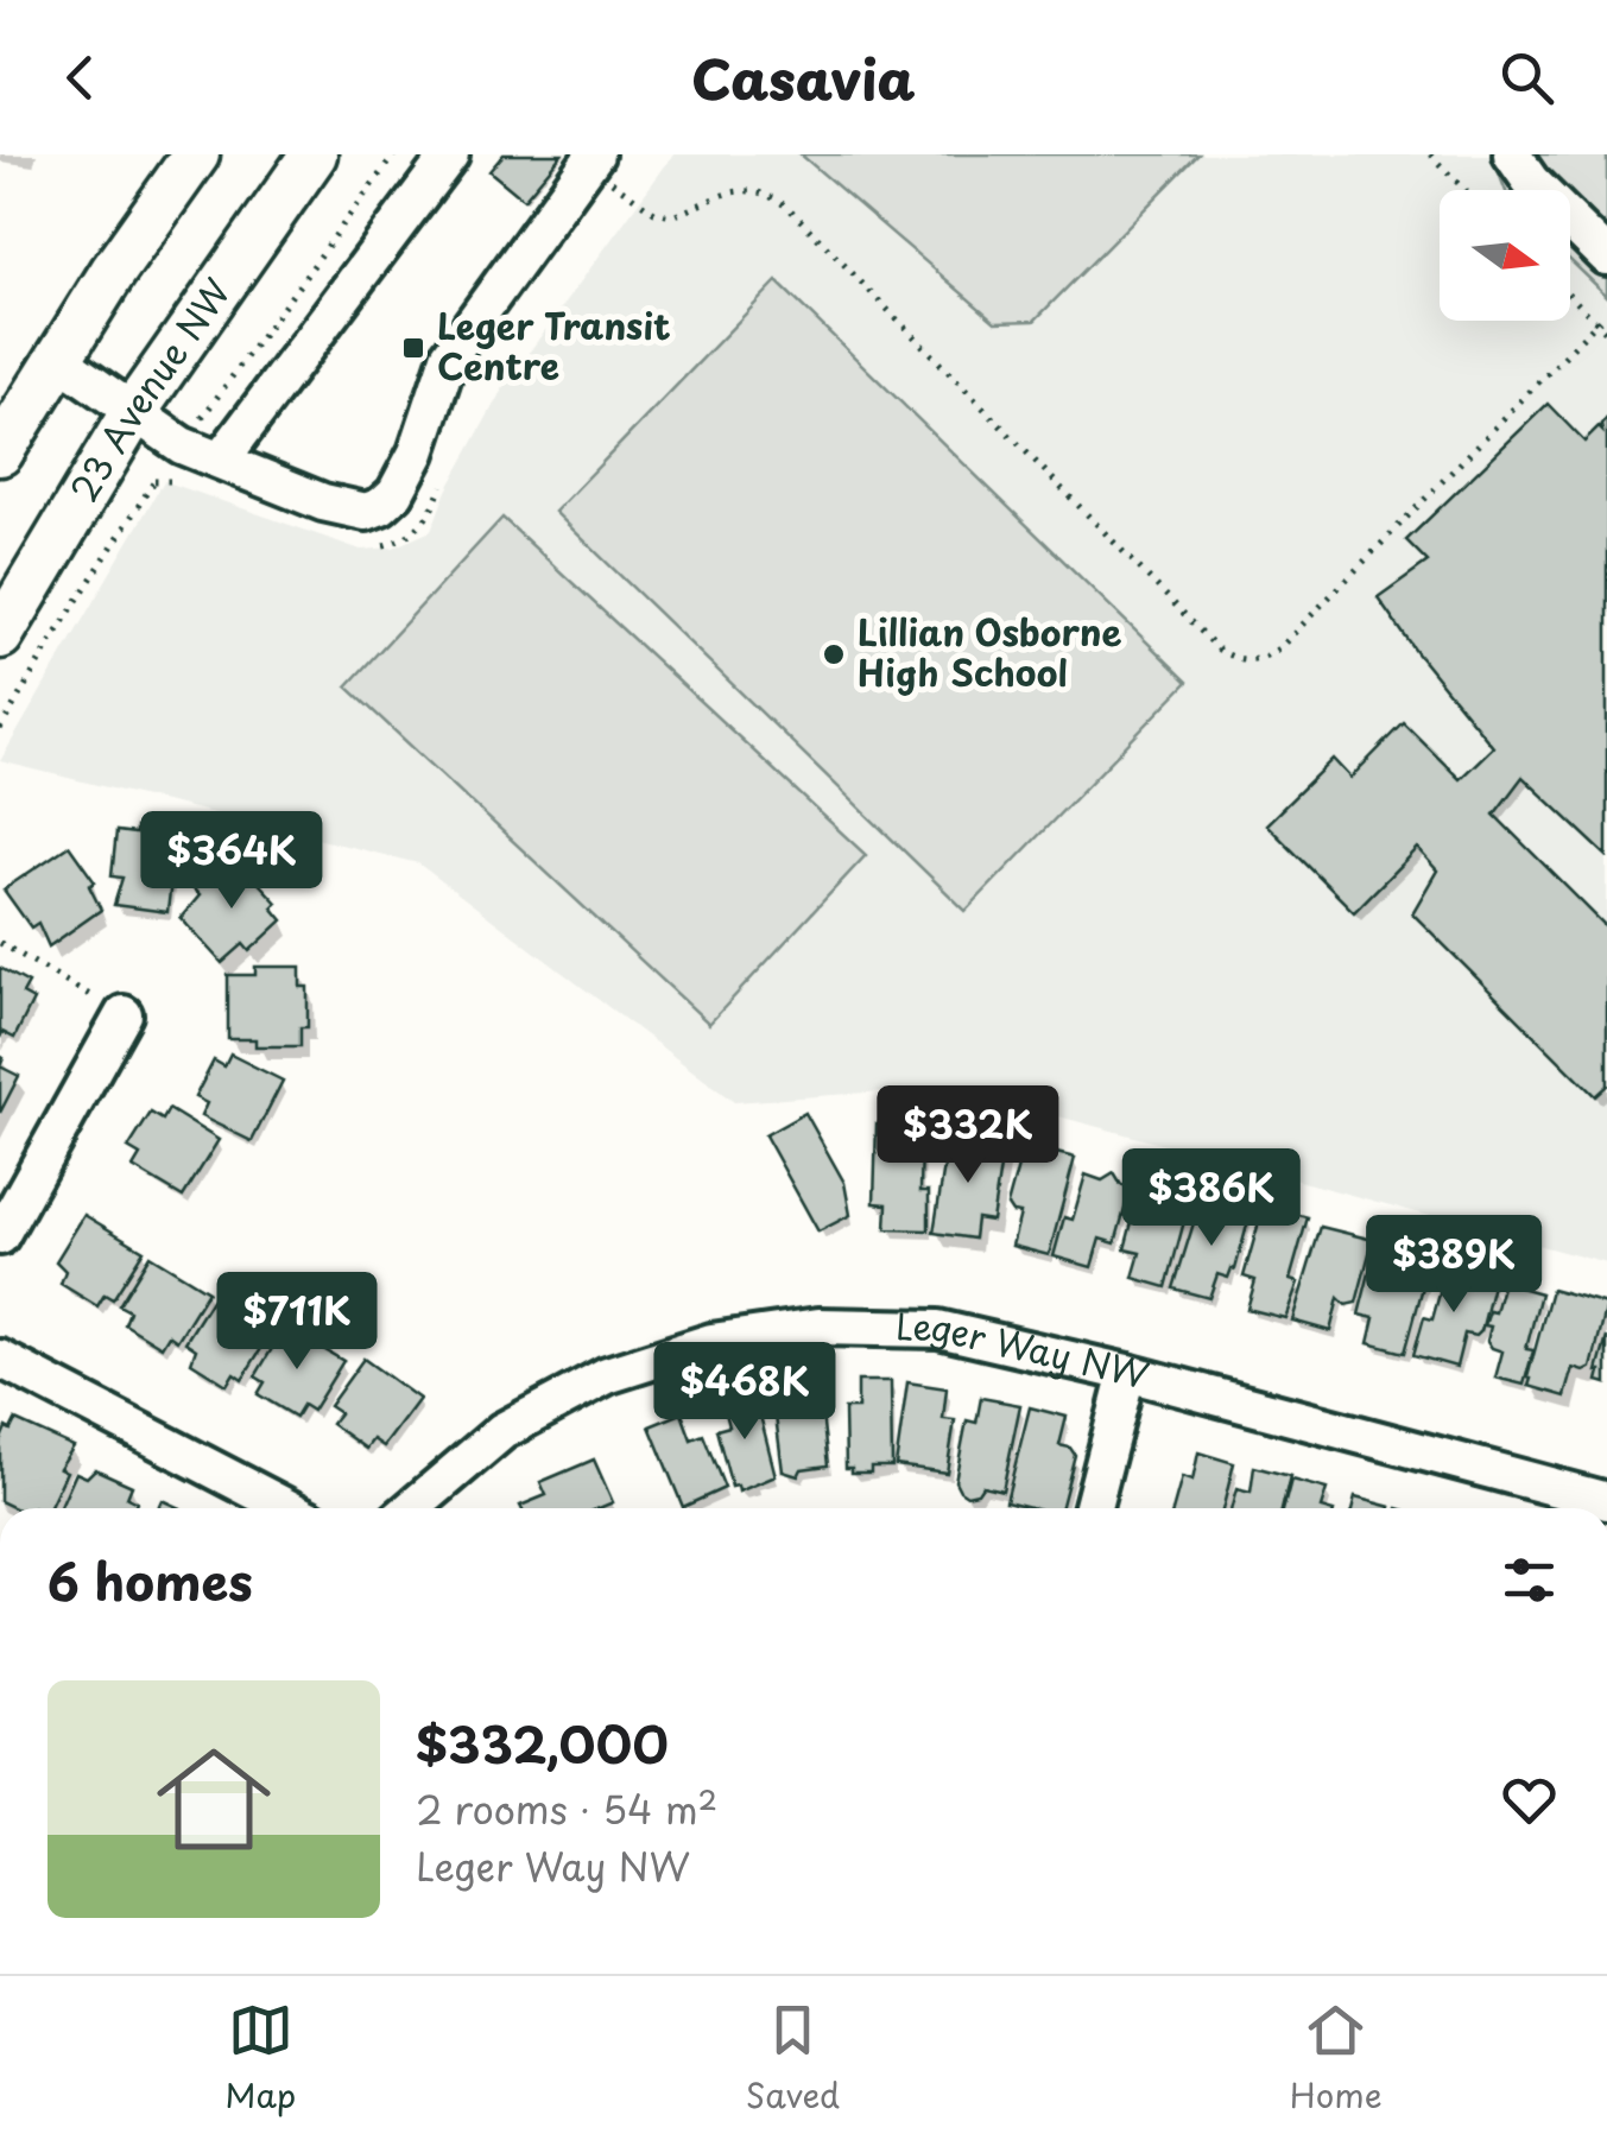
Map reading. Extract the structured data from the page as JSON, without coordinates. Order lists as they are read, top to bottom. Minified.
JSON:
{"streets":{"main road":["23 Avenue NW"],"street":["Leger Way NW"]},"places":{"transit":["Leger Transit Centre"],"other":["Lillian Osborne High School"]},"north":"right","page":{"header":"Casavia","price":["$364K","$332K","$386K","$389K","$711K","$468K"],"heading":"6 homes","list":[{"name":"$332,000","note":"2 rooms · 54 m² · Leger Way NW"}],"tabs":["Map","Saved","Home"]}}
